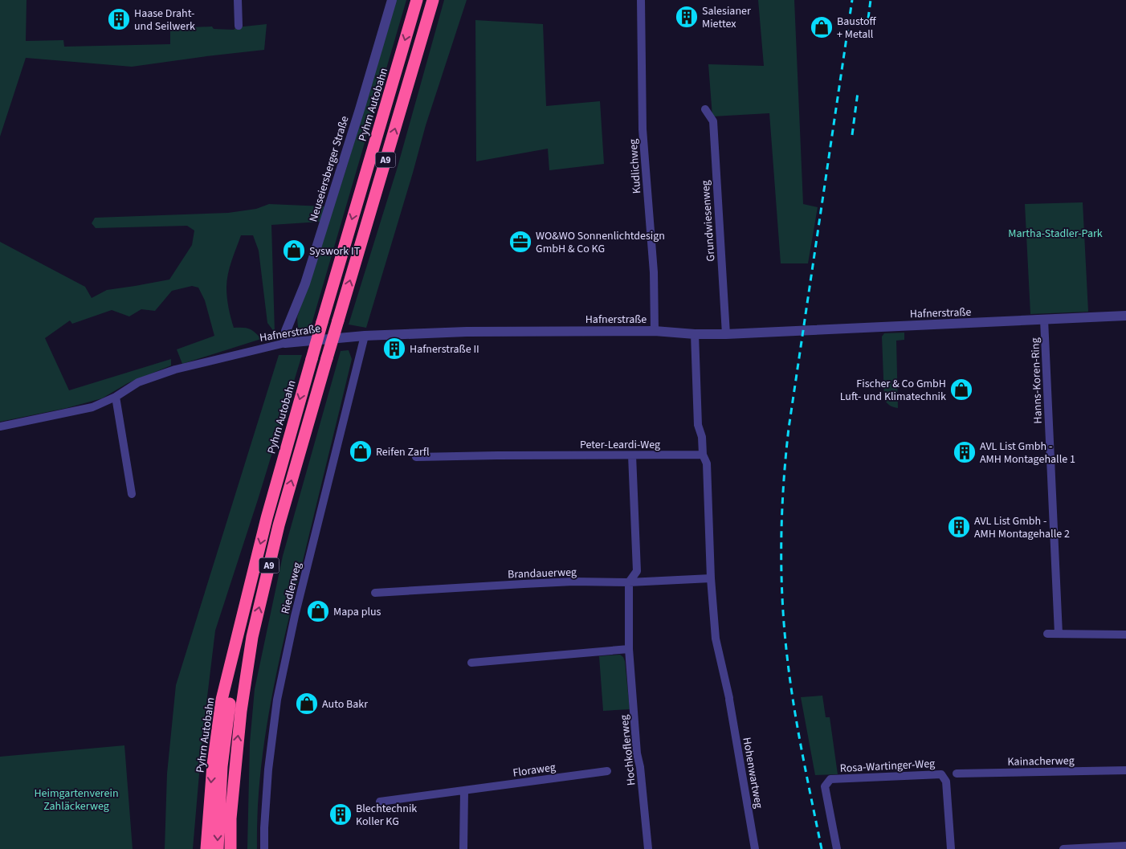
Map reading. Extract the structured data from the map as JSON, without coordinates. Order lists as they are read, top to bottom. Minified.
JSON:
{"streets":{"highway":["Pyhrn Autobahn","A9"],"street":["Kudlichweg","Neuseiersberger Straße","Grundwiesenweg","Hafnerstraße","Hanns-Koren-Ring","Peter-Leardi-Weg","Brandauerweg","Riedlerweg","Hochkoflerweg","Kainacherweg","Rosa-Wartinger-Weg","Floraweg","Hohenwartweg"]},"crossings":[["Kudlichweg","Hafnerstraße"],["Neuseiersberger Straße","Hafnerstraße"],["Grundwiesenweg","Hafnerstraße"],["Hafnerstraße","Hanns-Koren-Ring"],["Hafnerstraße","Riedlerweg"],["Peter-Leardi-Weg","Hochkoflerweg"],["Brandauerweg","Hochkoflerweg"],["Brandauerweg","Hohenwartweg"]],"parks":["Martha-Stadler-Park","Heimgartenverein Zahläckerweg"],"places":{"building":["Salesianer Miettex","Haase Draht- und Seilwerk","Hafnerstraße II","AVL List Gmbh - AMH Montagehalle 1","AVL List Gmbh - AMH Montagehalle 2","Blechtechnik Koller KG"],"shop":["Baustoff + Metall","Syswork IT","Fischer & Co GmbH Luft- und Klimatechnik","Reifen Zarfl","Mapa plus","Auto Bakr"],"office":["WO&WO Sonnenlichtdesign GmbH & Co KG"]}}
